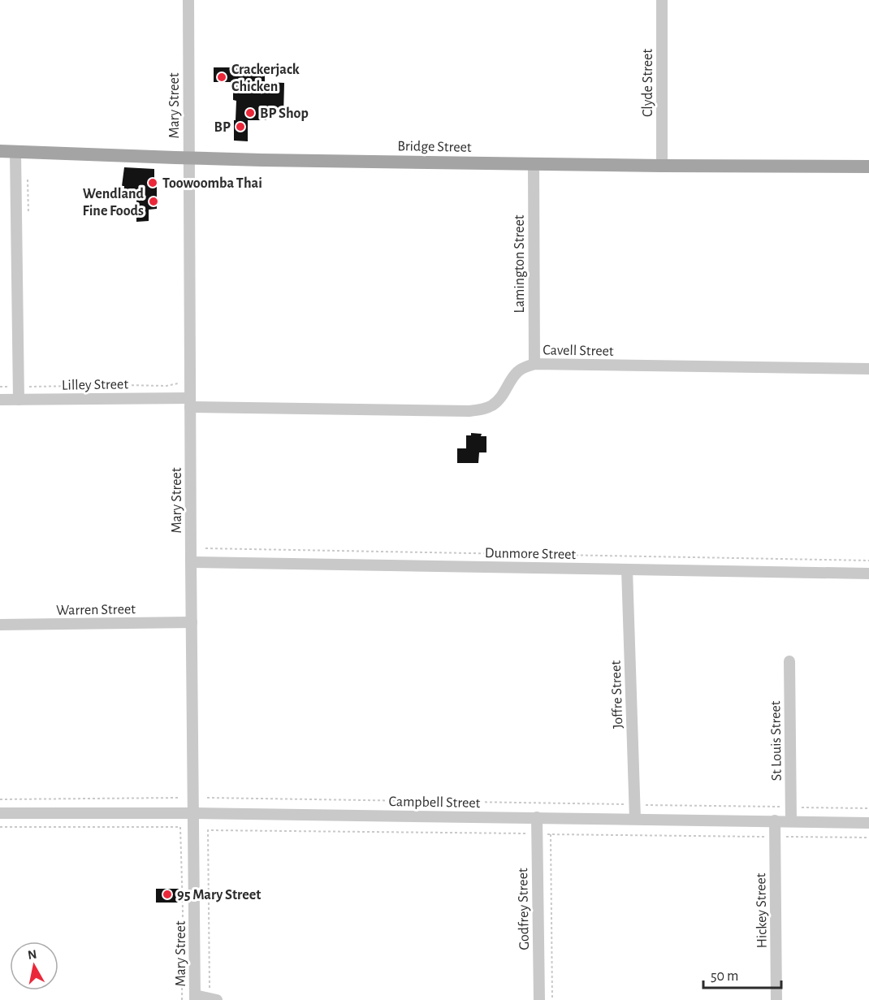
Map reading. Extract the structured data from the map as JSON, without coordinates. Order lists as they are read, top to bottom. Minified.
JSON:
{"streets":{"main road":["Bridge Street"],"street":["Clyde Street","Mary Street","Lamington Street","Cavell Street","Lilley Street","Dunmore Street","Warren Street","Joffre Street","St Louis Street","Campbell Street","Godfrey Street","Hickey Street"]},"crossings":[["Clyde Street","Bridge Street"],["Mary Street","Bridge Street"],["Mary Street","Cavell Street"],["Mary Street","Lilley Street"],["Mary Street","Dunmore Street"],["Mary Street","Warren Street"],["Mary Street","Campbell Street"],["Bridge Street","Lamington Street"],["Lamington Street","Cavell Street"],["Cavell Street","Lilley Street"],["Dunmore Street","Joffre Street"],["Joffre Street","Campbell Street"],["St Louis Street","Campbell Street"],["Campbell Street","Godfrey Street"],["Campbell Street","Hickey Street"]],"places":["Crackerjack Chicken","BP Shop","BP","Toowoomba Thai","Wendland Fine Foods","95 Mary Street"],"scale_bar":"50 m","north":"top"}
